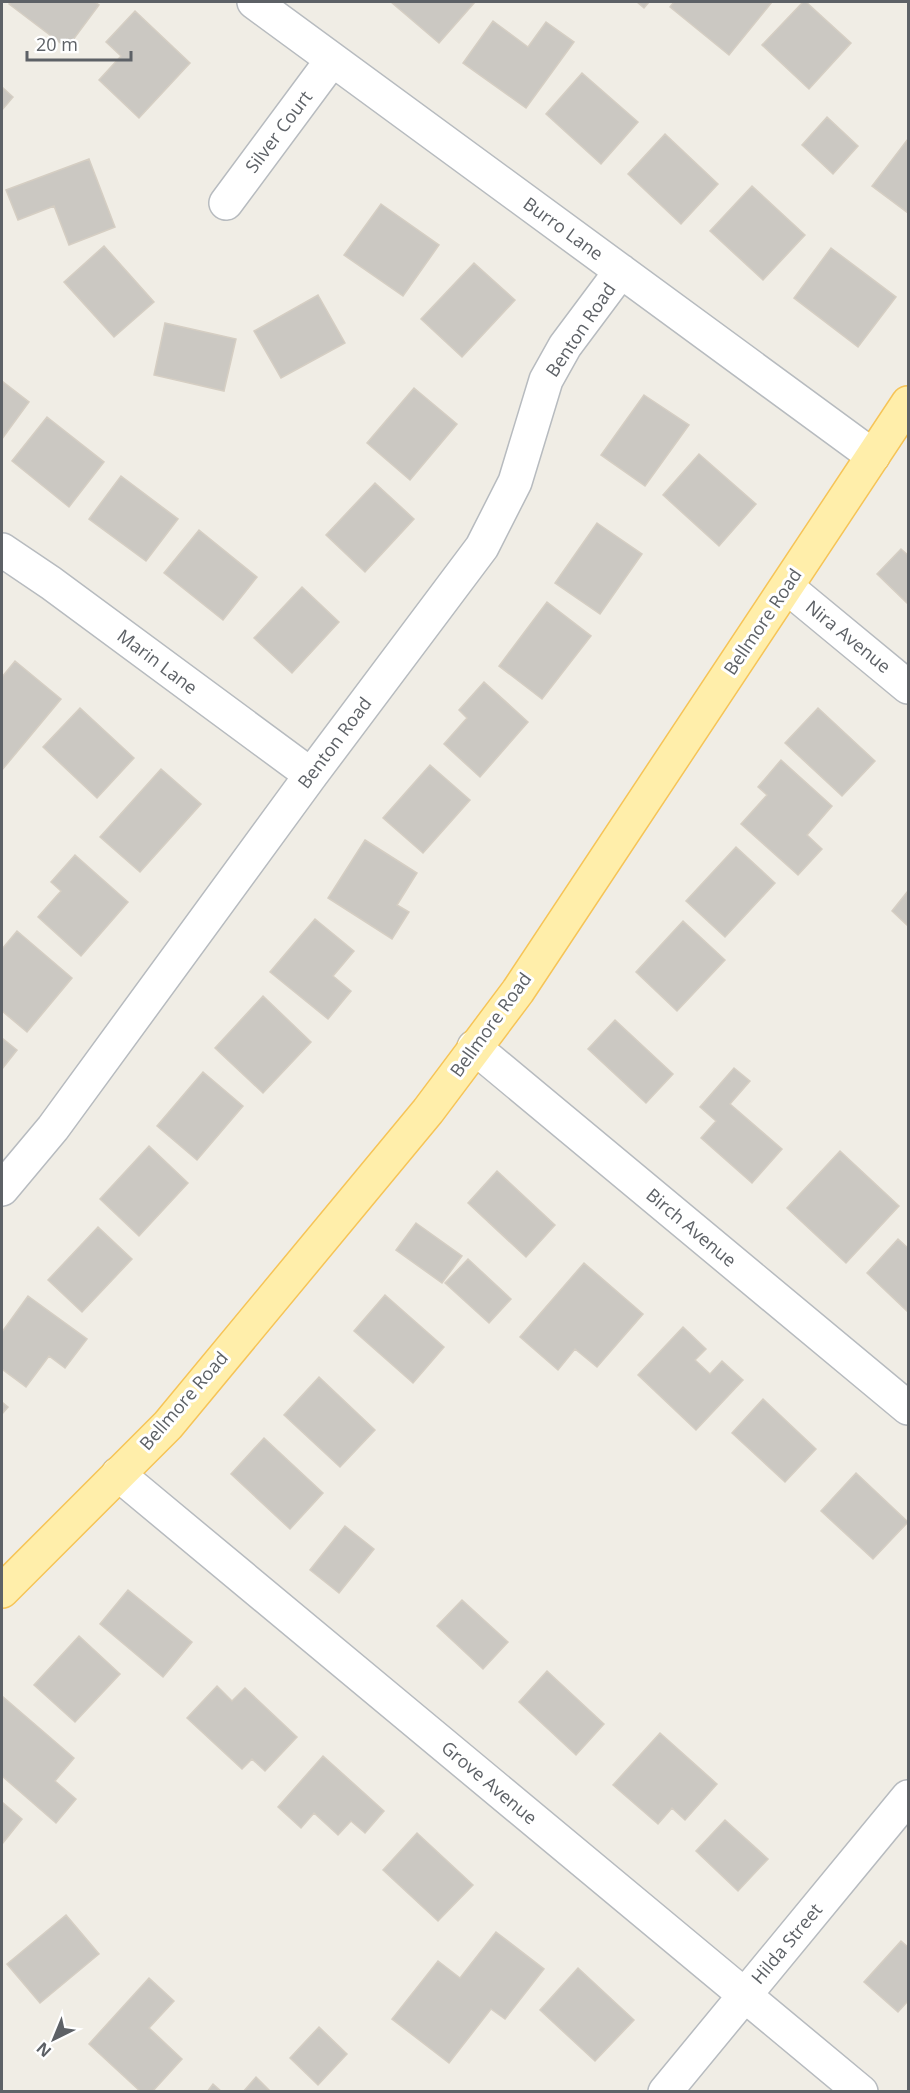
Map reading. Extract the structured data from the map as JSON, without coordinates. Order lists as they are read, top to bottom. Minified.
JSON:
{"streets":{"main road":["Bellmore Road"],"street":["Silver Court","Burro Lane","Benton Road","Nira Avenue","Marin Lane","Birch Avenue","Grove Avenue","Hilda Street"]},"crossings":[["Silver Court","Burro Lane"],["Burro Lane","Benton Road"],["Burro Lane","Bellmore Road"],["Benton Road","Marin Lane"],["Bellmore Road","Nira Avenue"],["Bellmore Road","Birch Avenue"],["Bellmore Road","Grove Avenue"],["Grove Avenue","Hilda Street"]],"scale_bar":"20 m","north":"bottom left"}
